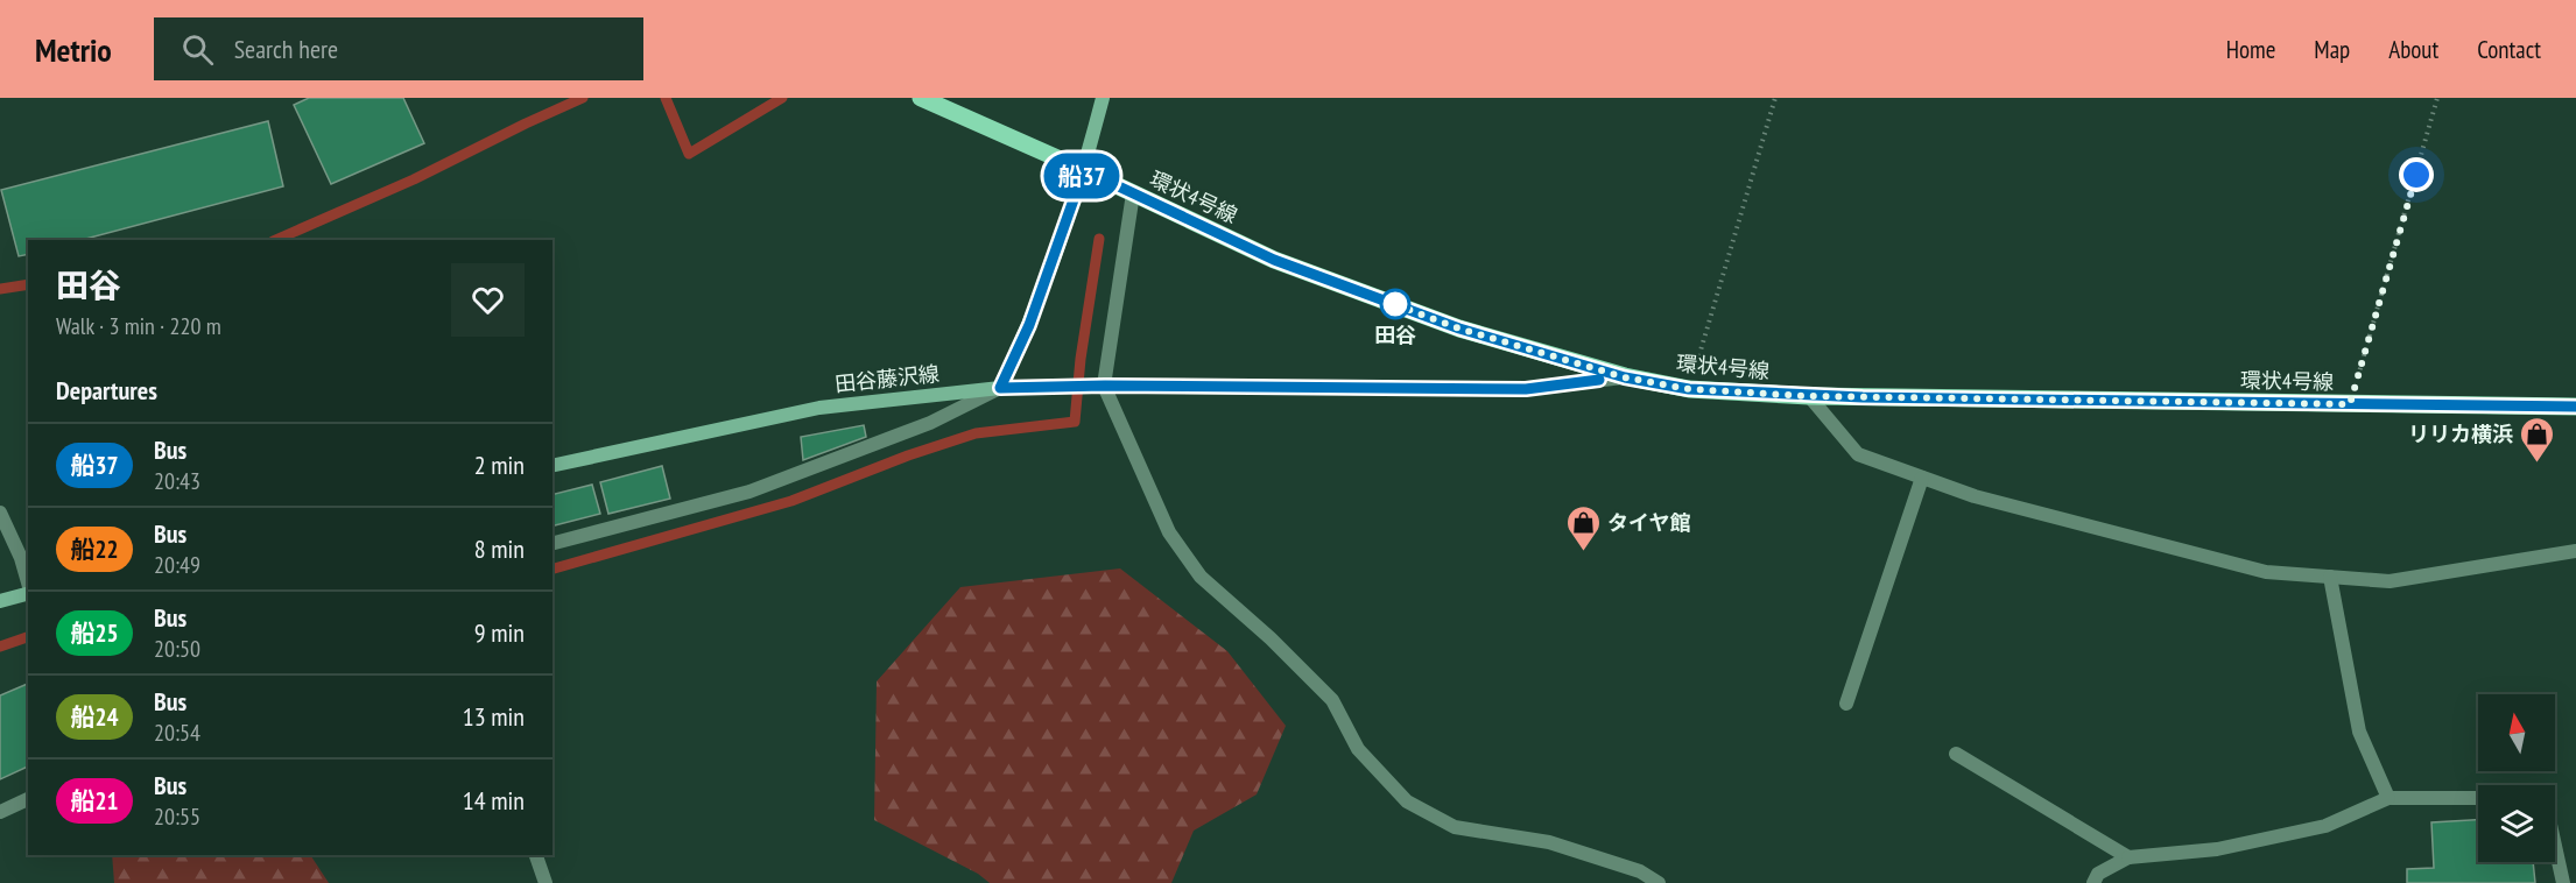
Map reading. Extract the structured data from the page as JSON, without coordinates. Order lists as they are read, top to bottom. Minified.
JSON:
{"streets":{"main road":["環状4号線","田谷藤沢線"]},"places":{"other":["田谷"],"shop":["リリカ横浜","タイヤ館"]},"lines":["bus line 船37"],"north":"top","page":{"header":"Metrio","search":"Search here","nav":["Home","Map","About","Contact"],"on_map":"船37","heading":[["田谷","Walk · 3 min · 220 m"],"Departures"],"list":[{"mark":"船37","name":"Bus","note":"20:43","value":"2 min"},{"mark":"船22","name":"Bus","note":"20:49","value":"8 min"},{"mark":"船25","name":"Bus","note":"20:50","value":"9 min"},{"mark":"船24","name":"Bus","note":"20:54","value":"13 min"},{"mark":"船21","name":"Bus","note":"20:55","value":"14 min"}]}}
